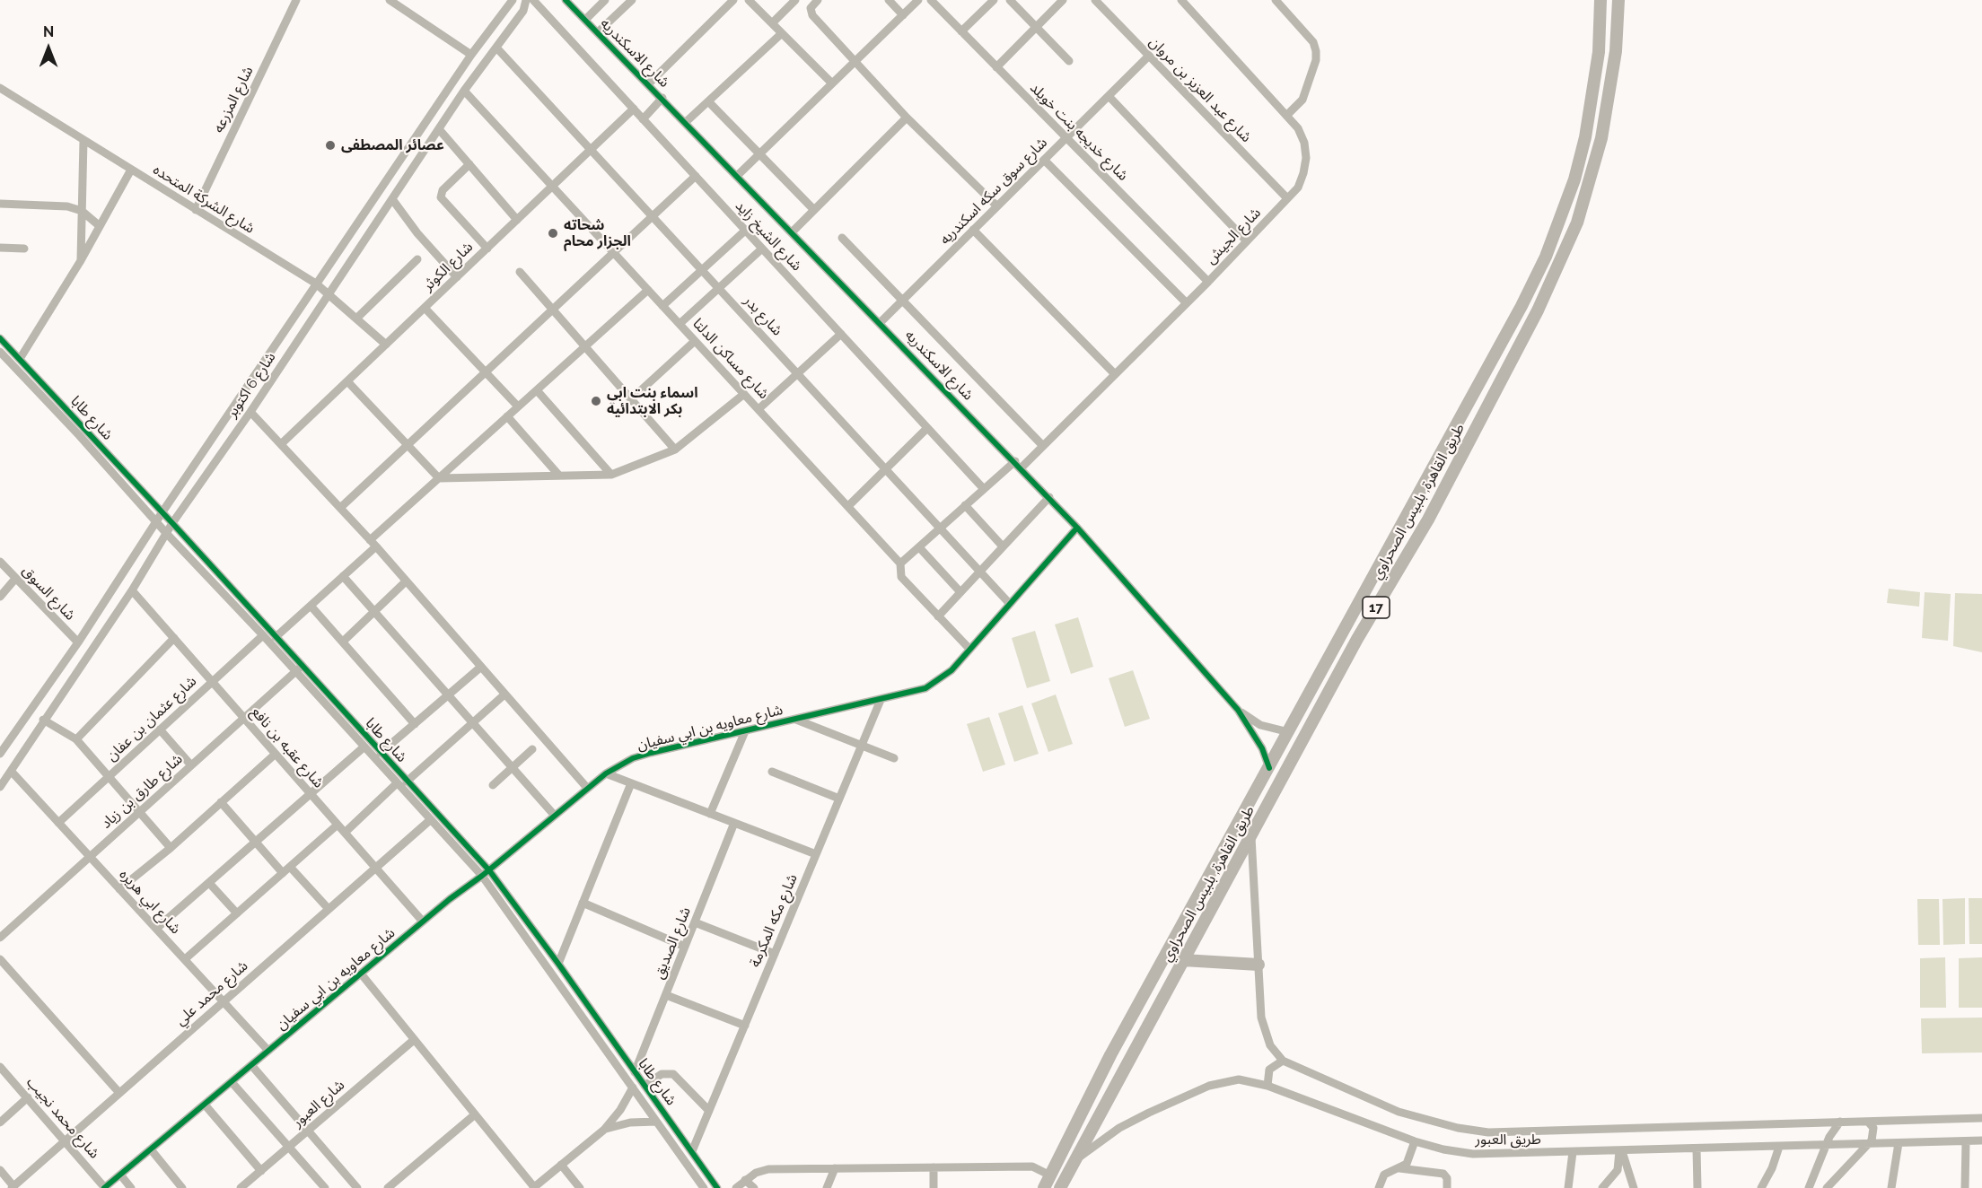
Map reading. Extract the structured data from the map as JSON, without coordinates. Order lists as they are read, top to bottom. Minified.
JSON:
{"streets":{"highway":["طريق القاهرة, بلبيس الصحراوي","17"],"street":["شارع الاسكندريه","شارع عبد العزيز بن مروان","شارع المزرعه","شارع خديجه بنت خويلد","شارع سوق سكه اسكندريه","شارع الشركة المتحده","شارع الشيخ زايد","شارع الجيش","شارع الكوثر","شارع بدر","شارع مساكن الدلتا","شارع 6 اكتوبر","شارع طابا","شارع السوق","شارع عثمان بن عفان","شارع معاويه بن ابي سفيان","شارع عقبه بن نافع","شارع طارق بن زياد","شارع ابي هريره","شارع مكه المكرمة","شارع الصديق","شارع محمد علي","شارع العبور","شارع محمد نجيب","طريق العبور"]},"crossings":[["شارع الاسكندريه","شارع سوق سكه اسكندريه"],["شارع الاسكندريه","شارع الجيش"],["شارع الاسكندريه","طريق القاهرة, بلبيس الصحراوي"],["شارع الاسكندريه","شارع معاويه بن ابي سفيان"],["شارع عبد العزيز بن مروان","شارع سوق سكه اسكندريه"],["شارع عبد العزيز بن مروان","شارع الجيش"],["شارع المزرعه","شارع الشركة المتحده"],["شارع خديجه بنت خويلد","شارع سوق سكه اسكندريه"],["شارع خديجه بنت خويلد","شارع الجيش"],["شارع الشركة المتحده","شارع الكوثر"],["شارع الشركة المتحده","شارع 6 اكتوبر"],["شارع الشيخ زايد","شارع الجيش"],["شارع الشيخ زايد","شارع الكوثر"],["شارع الجيش","شارع بدر"],["شارع الجيش","شارع مساكن الدلتا"],["شارع الكوثر","شارع بدر"],["شارع الكوثر","شارع مساكن الدلتا"],["شارع بدر","شارع 6 اكتوبر"],["شارع بدر","شارع معاويه بن ابي سفيان"],["شارع مساكن الدلتا","شارع 6 اكتوبر"],["شارع مساكن الدلتا","شارع معاويه بن ابي سفيان"],["شارع 6 اكتوبر","شارع طابا"],["شارع 6 اكتوبر","شارع السوق"],["شارع 6 اكتوبر","شارع عقبه بن نافع"],["شارع 6 اكتوبر","شارع ابي هريره"],["شارع طابا","شارع عثمان بن عفان"],["شارع طابا","شارع معاويه بن ابي سفيان"],["شارع طابا","شارع طارق بن زياد"],["شارع طابا","شارع مكه المكرمة"],["شارع طابا","شارع الصديق"],["شارع طابا","شارع محمد علي"],["طريق القاهرة, بلبيس الصحراوي","طريق العبور"],["شارع عثمان بن عفان","شارع عقبه بن نافع"],["شارع عثمان بن عفان","شارع ابي هريره"],["شارع معاويه بن ابي سفيان","شارع عقبه بن نافع"],["شارع معاويه بن ابي سفيان","شارع ابي هريره"],["شارع معاويه بن ابي سفيان","شارع مكه المكرمة"],["شارع معاويه بن ابي سفيان","شارع محمد نجيب"],["شارع عقبه بن نافع","شارع طارق بن زياد"],["شارع عقبه بن نافع","شارع محمد علي"],["شارع طارق بن زياد","شارع ابي هريره"],["شارع ابي هريره","شارع محمد علي"],["شارع محمد علي","شارع محمد نجيب"]],"places":["عصائر المصطفى","شحاته الجزار محام","اسماء بنت ابي بكر الابتدائيه"],"north":"top"}
